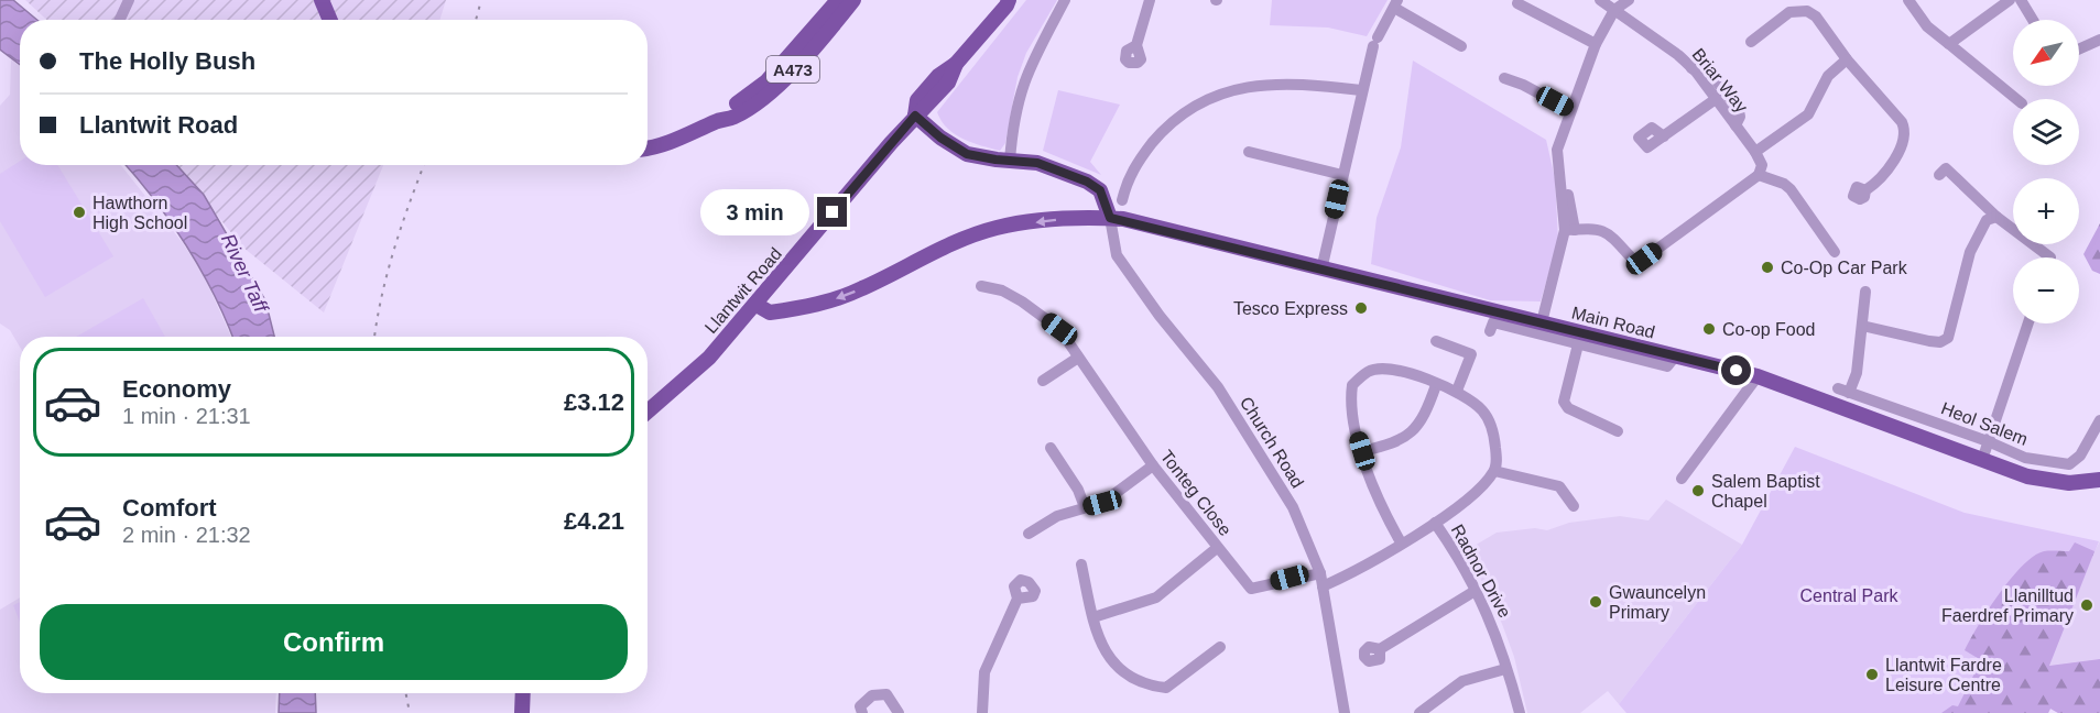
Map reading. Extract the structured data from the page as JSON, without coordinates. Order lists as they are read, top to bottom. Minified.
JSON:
{"streets":{"main road":["A473","Llantwit Road","Main Road"],"street":["Briar Way","Heol Salem","Church Road","Tonteg Close","Radnor Drive"]},"crossings":[["Llantwit Road","Main Road"],["Main Road","Church Road"],["Church Road","Tonteg Close"]],"water":["River Taff"],"parks":["Central Park"],"places":["Hawthorn High School","Co-Op Car Park","Tesco Express","Co-op Food","Salem Baptist Chapel","Gwauncelyn Primary","Llanilltud Faerdref Primary","Llantwit Fardre Leisure Centre"],"north":"bottom left","page":{"map_buttons":["+","−"],"banner":["The Holly Bush","Llantwit Road"],"bubble":"3 min","list":[{"name":"Economy","note":"1 min · 21:31","value":"£3.12"},{"name":"Comfort","note":"2 min · 21:32","value":"£4.21"}],"buttons":"Confirm"}}
